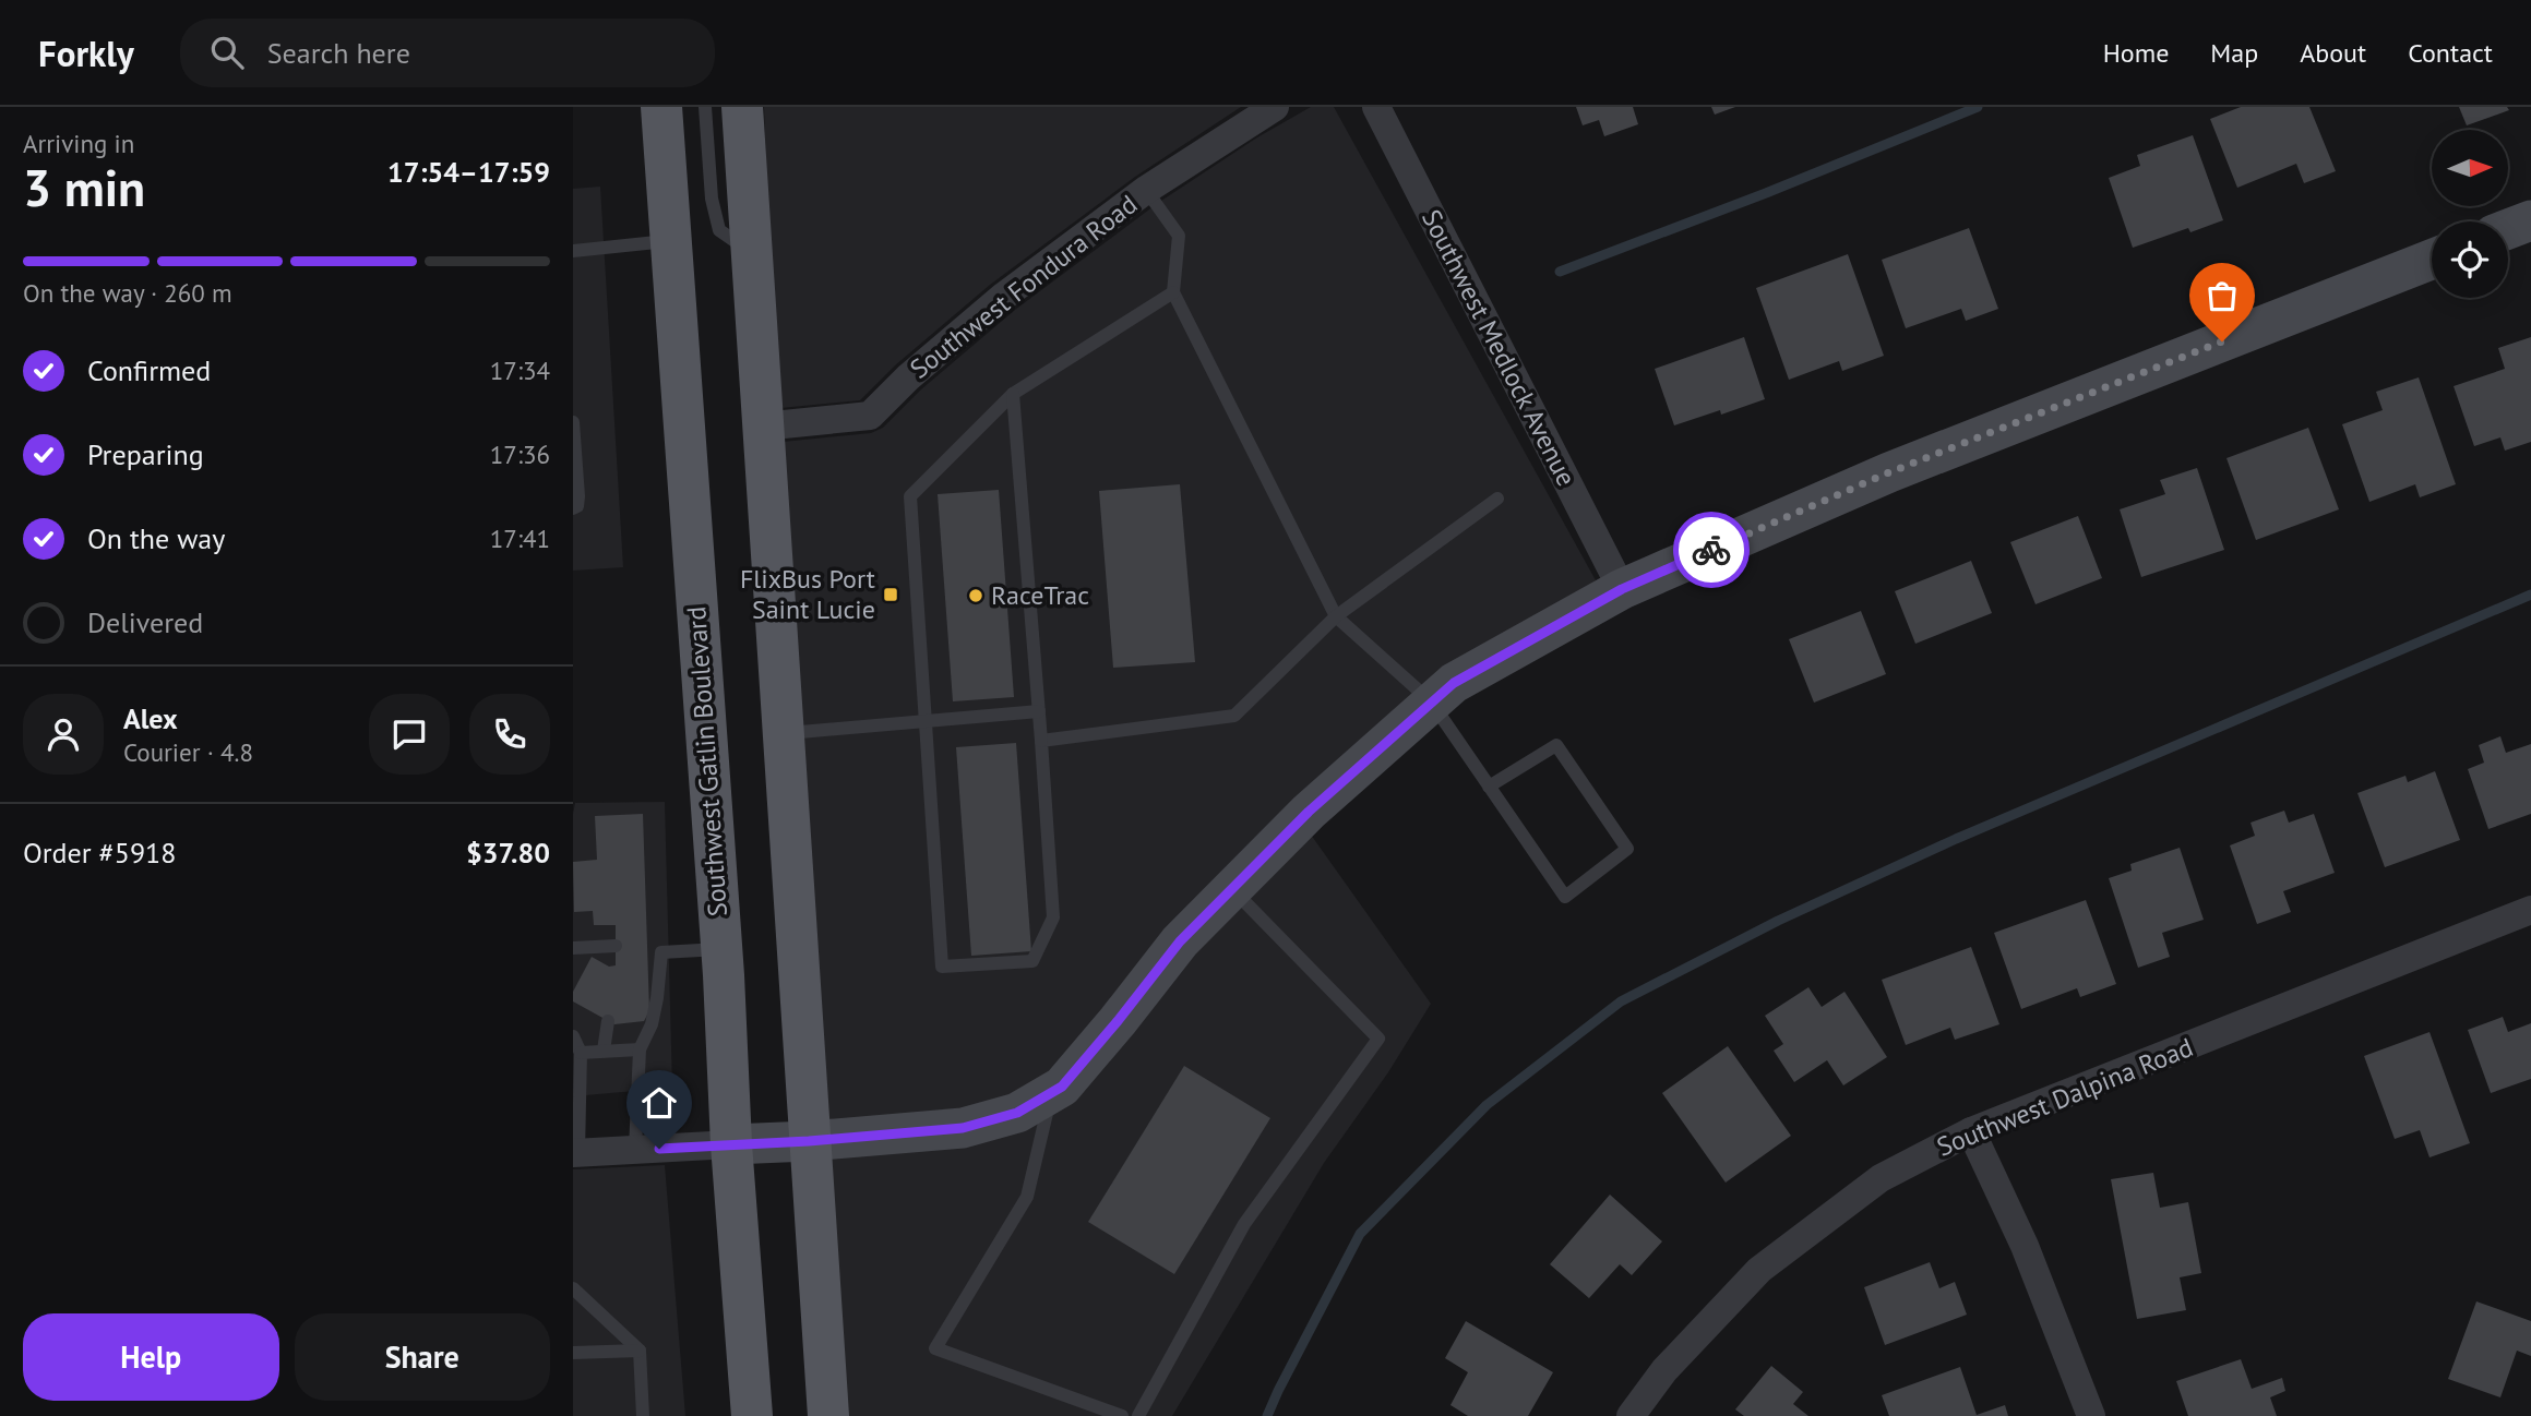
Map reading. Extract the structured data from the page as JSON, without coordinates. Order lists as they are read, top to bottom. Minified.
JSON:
{"streets":{"main road":["Southwest Gatlin Boulevard"],"street":["Southwest Fondura Road","Southwest Medlock Avenue","Southwest Dalpina Road"]},"places":{"transit":["FlixBus Port Saint Lucie"],"other":["RaceTrac"]},"north":"right","page":{"header":"Forkly","search":"Search here","nav":["Home","Map","About","Contact"],"heading":["3 min","Arriving in","17:54–17:59"],"panel":["Alex","Courier · 4.8","Order #5918","$37.80"],"bar":"On the way · 260 m","list":[["Confirmed","17:34"],["Preparing","17:36"],["On the way","17:41"],"Delivered"],"buttons":["Help","Share"]}}
